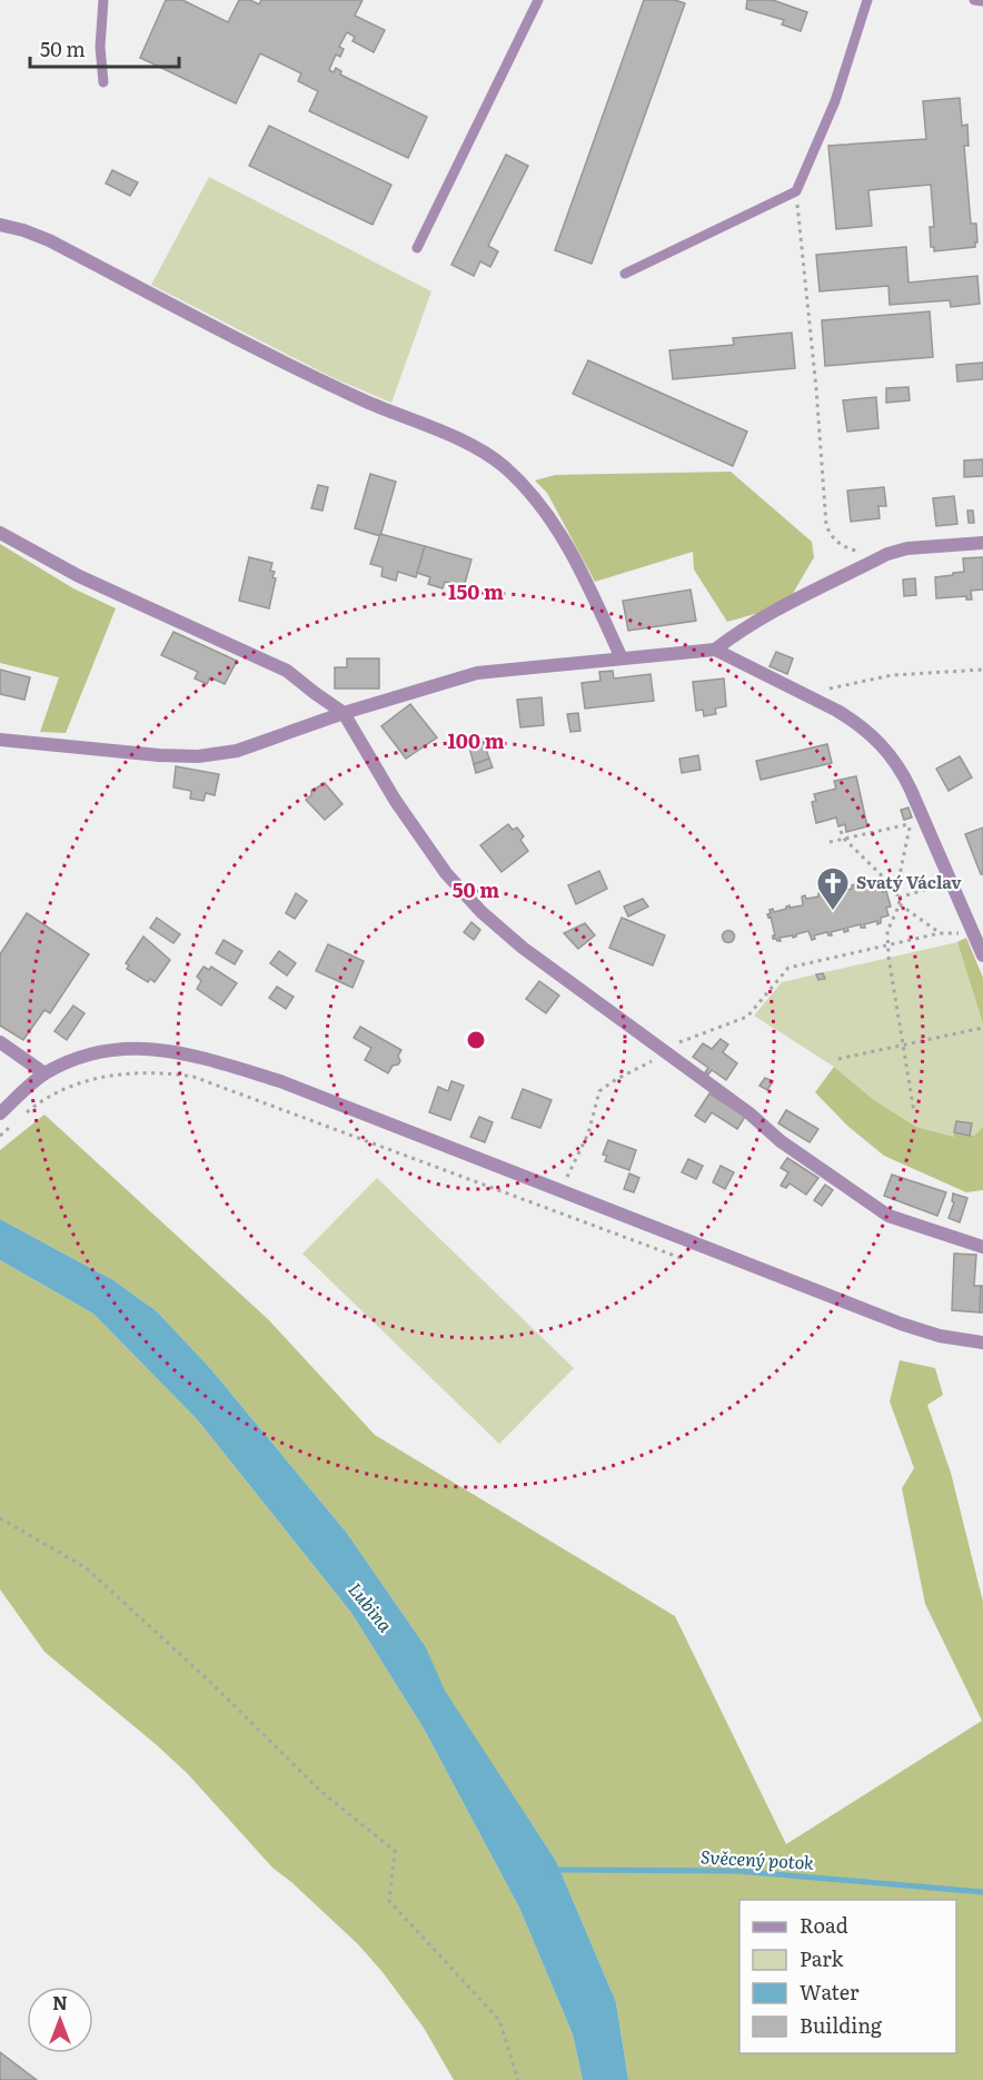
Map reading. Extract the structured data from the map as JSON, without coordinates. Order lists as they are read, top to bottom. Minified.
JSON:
{"water":["Lubina","Svěcený potok"],"places":{"church":["Svatý Václav"]},"legend":["Road","Park","Water","Building"],"scale_bar":"50 m","north":"top","rings":["150 m","100 m","50 m"]}
